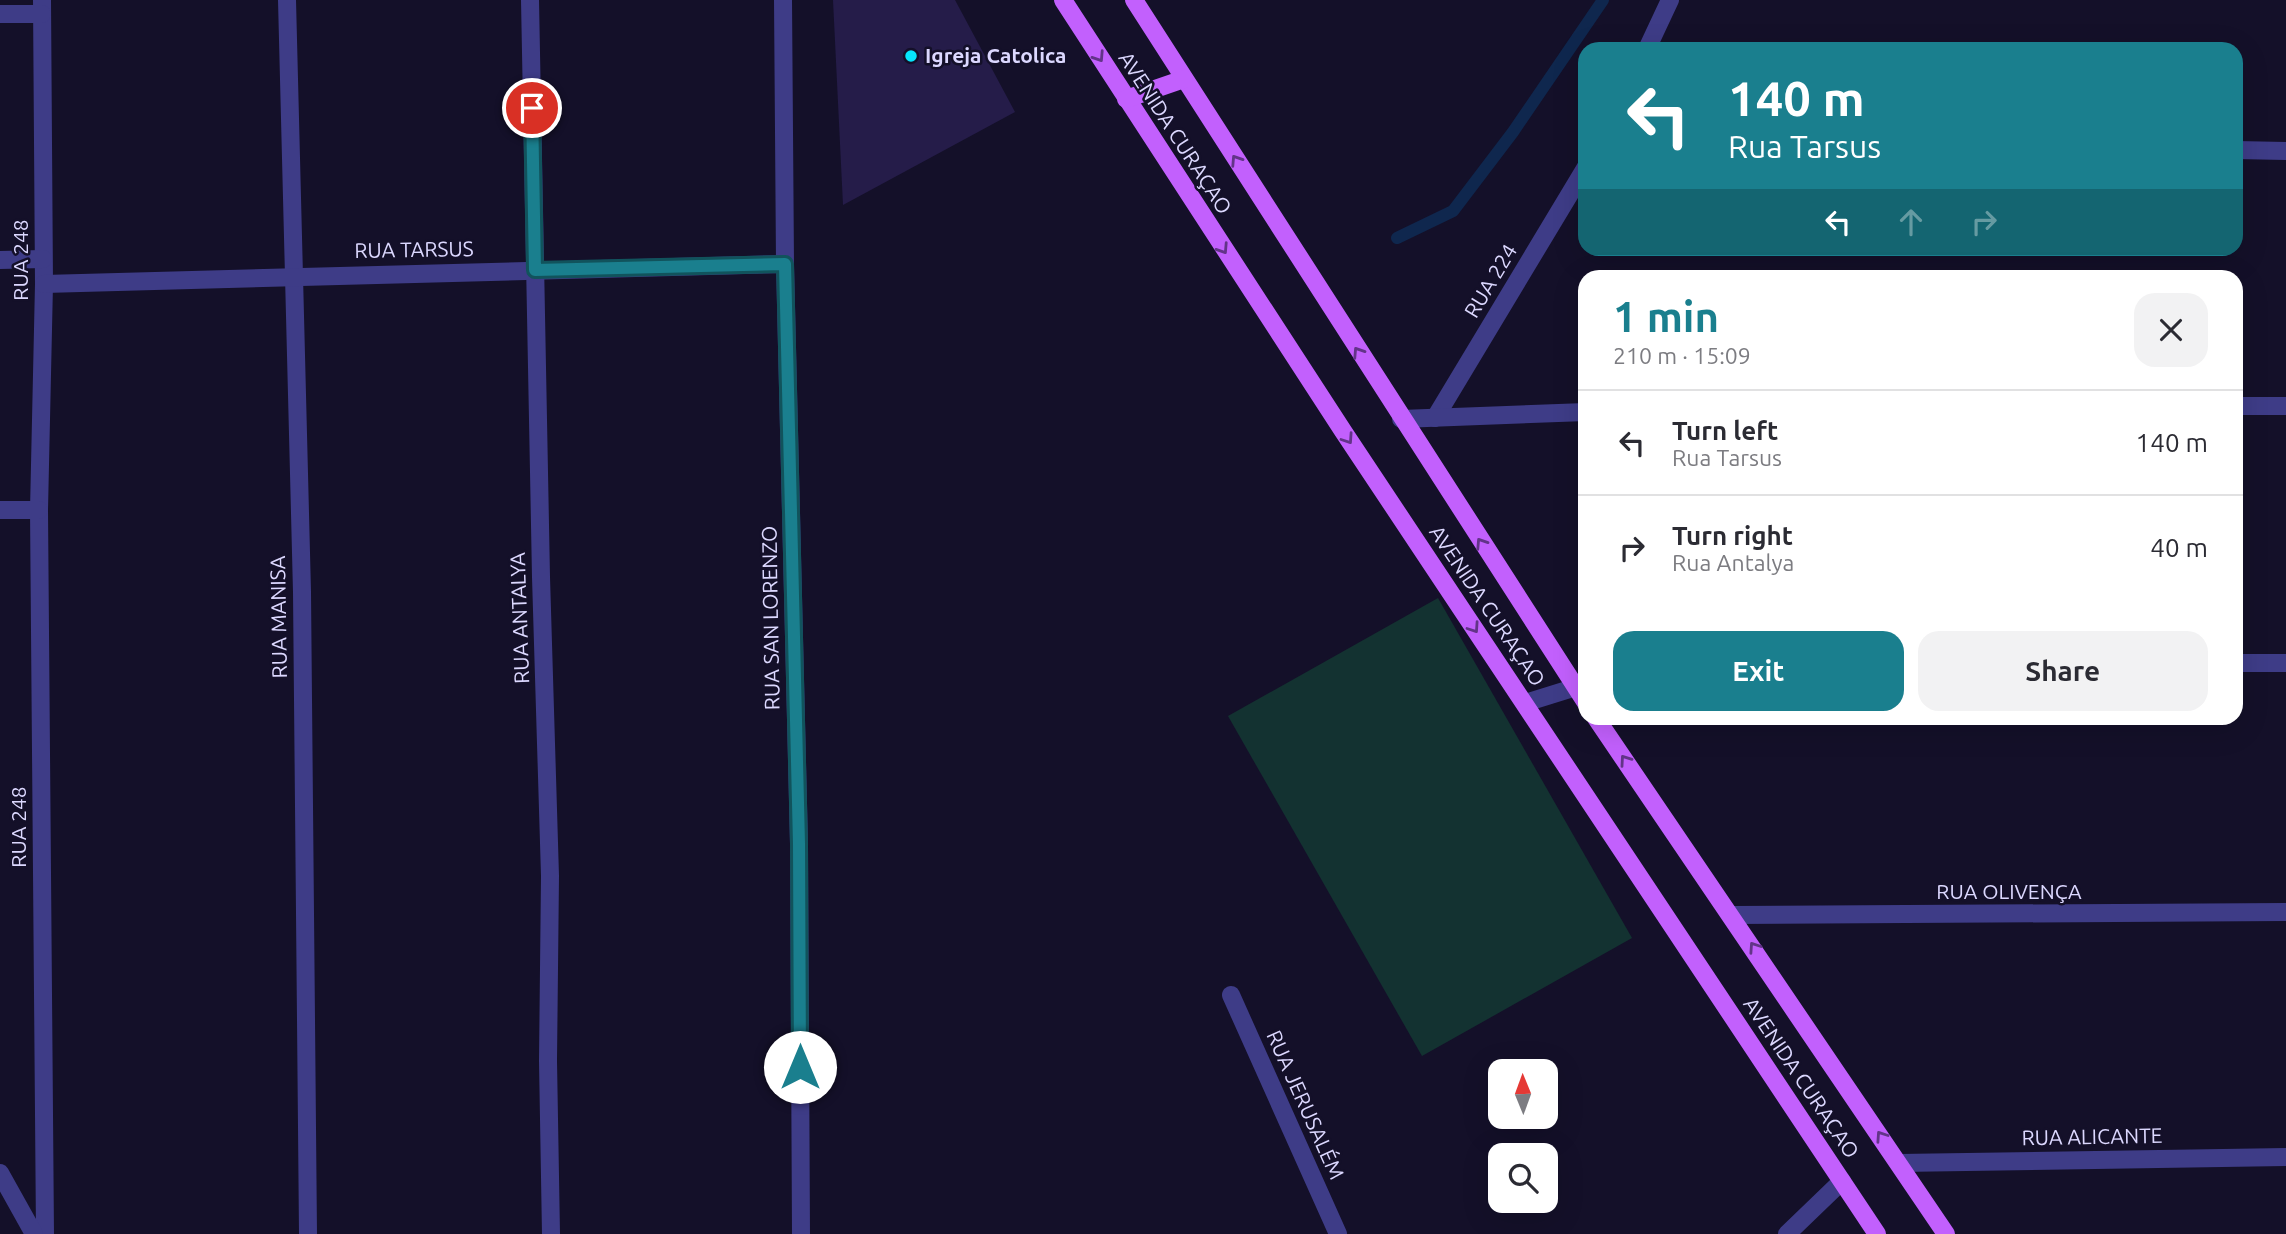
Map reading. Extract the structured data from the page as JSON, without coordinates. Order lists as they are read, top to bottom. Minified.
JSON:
{"streets":{"main road":["AVENIDA CURAÇAO"],"street":["RUA TARSUS","RUA 248","RUA 224","RUA MANISA","RUA ANTALYA","RUA SAN LORENZO","RUA OLIVENÇA","RUA JERUSALÉM","RUA ALICANTE"]},"crossings":[["AVENIDA CURAÇAO","RUA OLIVENÇA"],["AVENIDA CURAÇAO","RUA ALICANTE"],["RUA TARSUS","RUA 248"],["RUA TARSUS","RUA MANISA"],["RUA TARSUS","RUA ANTALYA"],["RUA TARSUS","RUA SAN LORENZO"]],"places":["Igreja Catolica"],"north":"top","page":{"turn":["140 m","Rua Tarsus"],"heading":["1 min","210 m · 15:09"],"list":[{"name":"Turn left","note":"Rua Tarsus","value":"140 m"},{"name":"Turn right","note":"Rua Antalya","value":"40 m"}],"buttons":["Exit","Share"]}}
